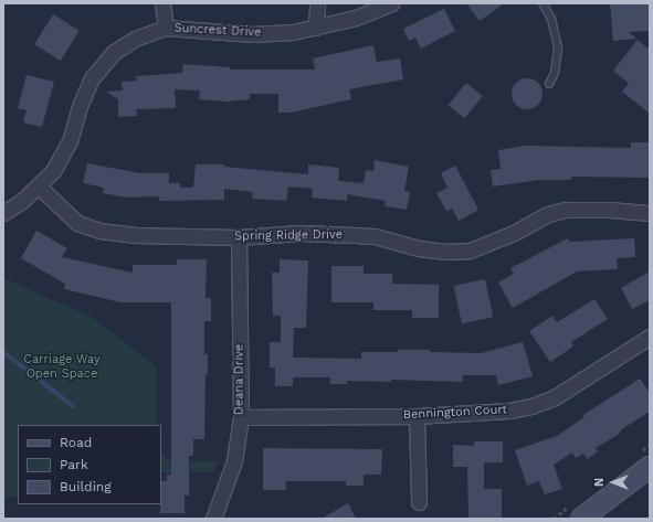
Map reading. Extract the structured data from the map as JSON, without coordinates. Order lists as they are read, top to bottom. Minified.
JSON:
{"streets":{"street":["Suncrest Drive","Spring Ridge Drive","Deana Drive","Bennington Court"]},"crossings":[["Suncrest Drive","Spring Ridge Drive"],["Spring Ridge Drive","Deana Drive"],["Deana Drive","Bennington Court"]],"parks":["Carriage Way Open Space"],"legend":["Road","Park","Building"],"north":"left"}
